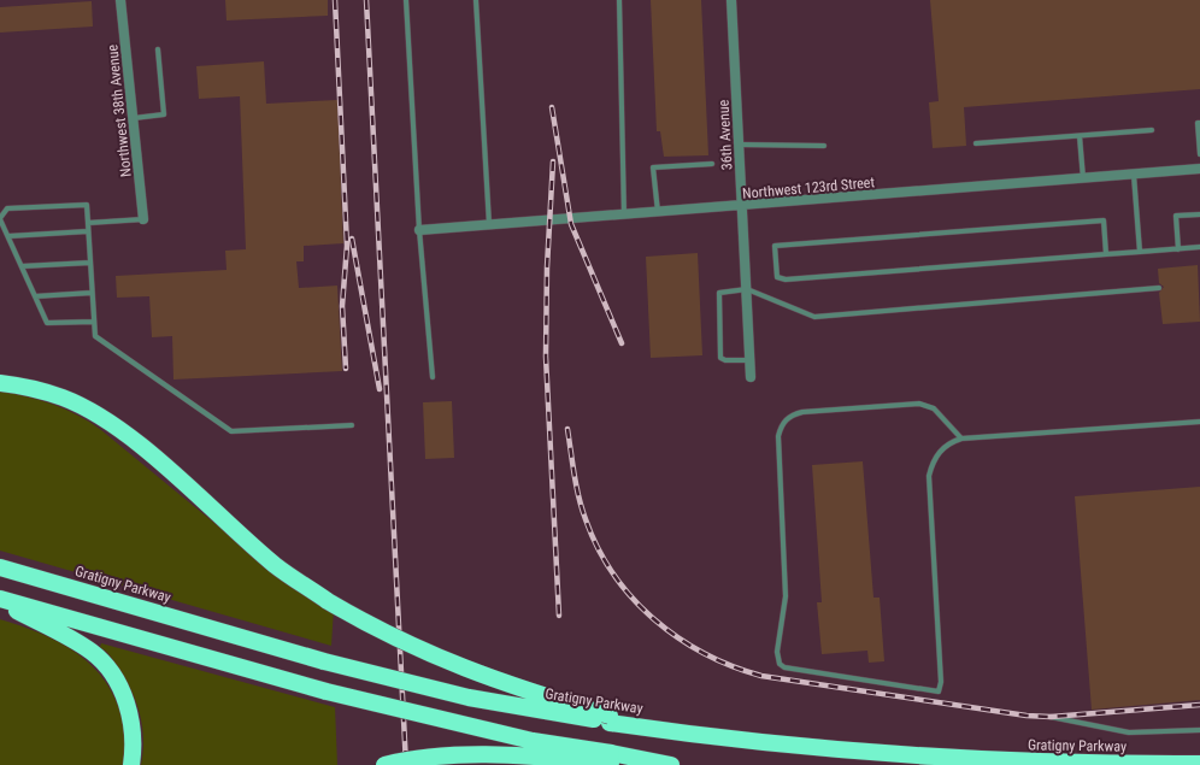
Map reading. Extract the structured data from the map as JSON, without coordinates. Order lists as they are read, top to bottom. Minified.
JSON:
{"streets":{"highway":["Gratigny Parkway"],"street":["Northwest 38th Avenue","36th Avenue","Northwest 123rd Street"]},"crossings":[["36th Avenue","Northwest 123rd Street"]]}
